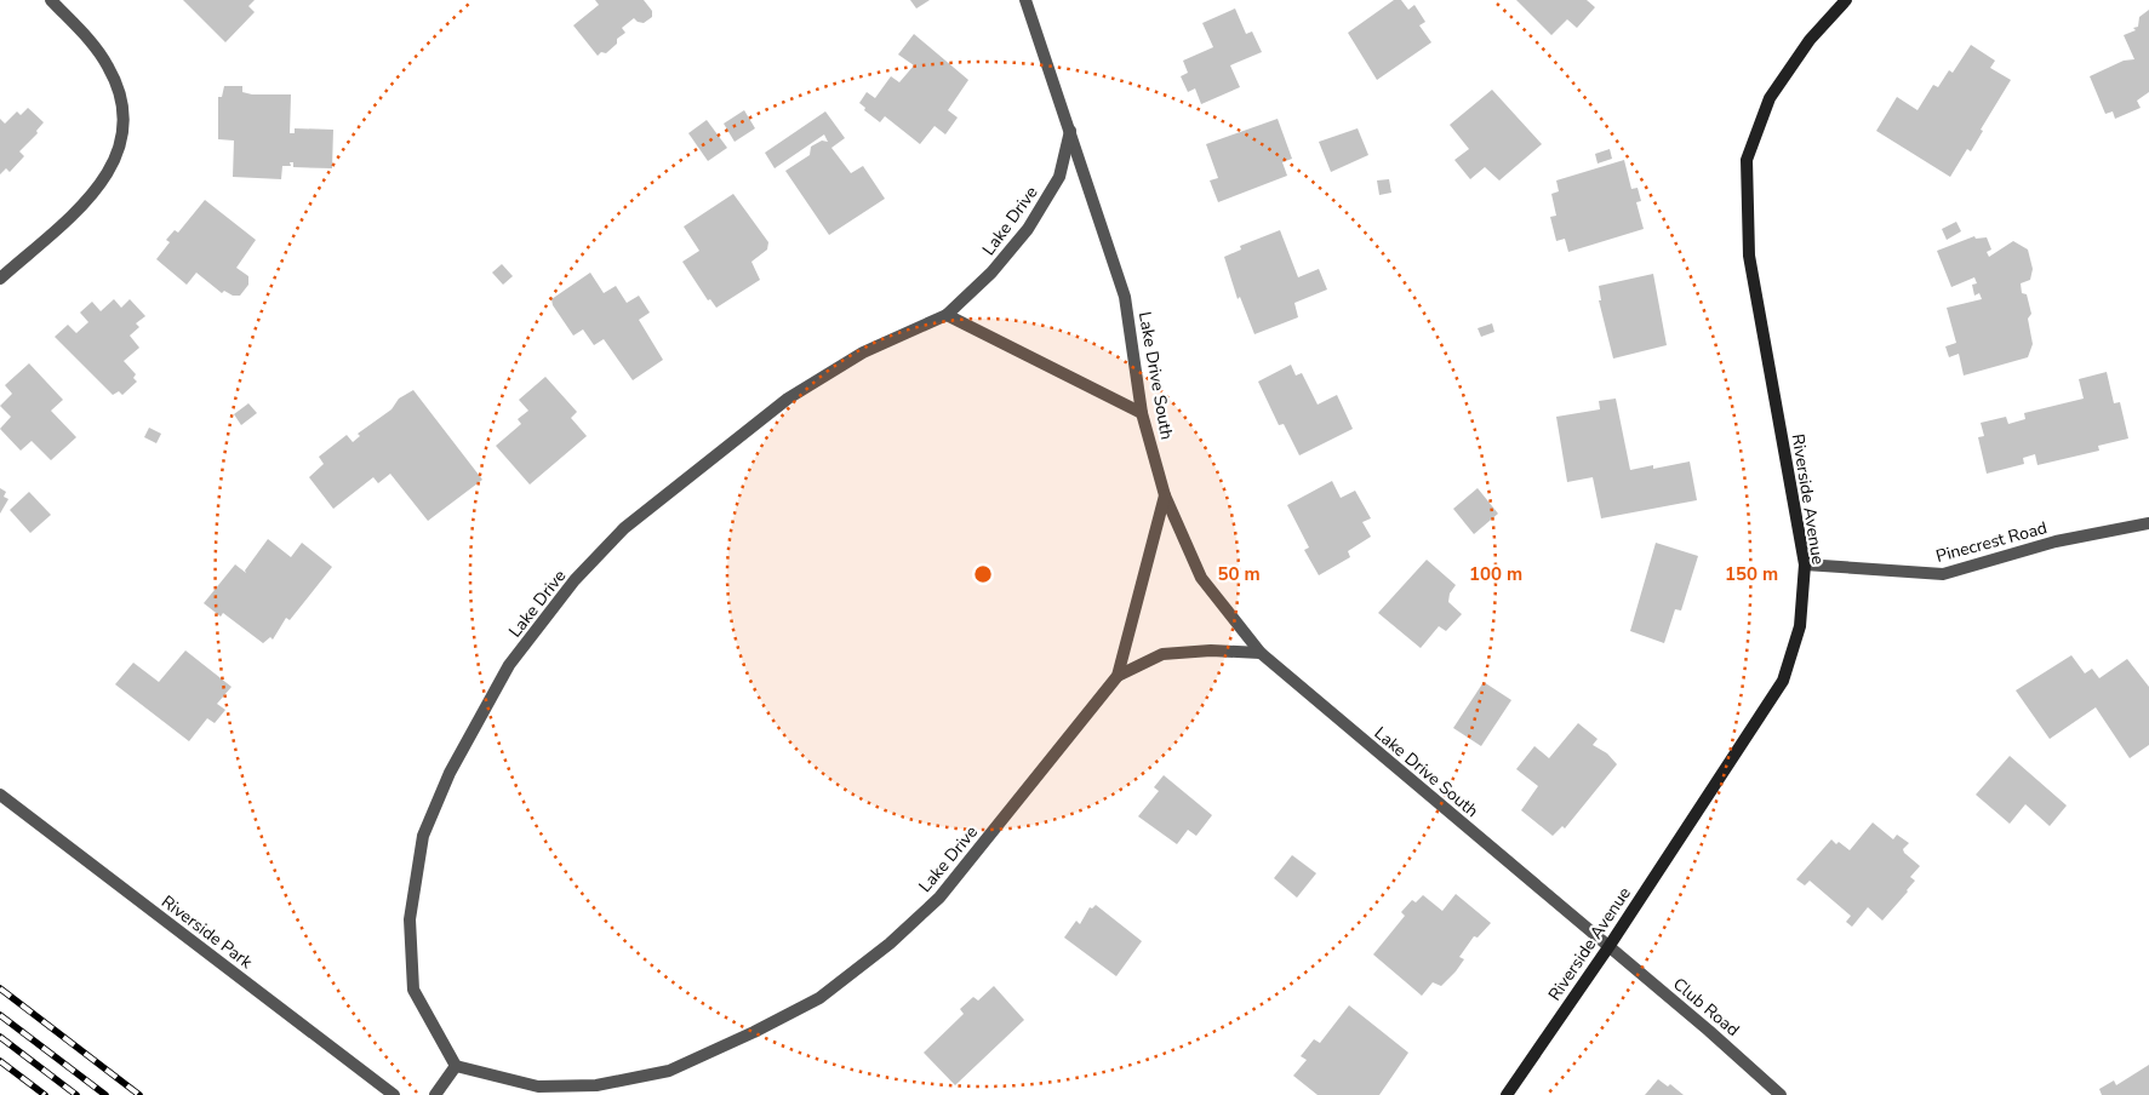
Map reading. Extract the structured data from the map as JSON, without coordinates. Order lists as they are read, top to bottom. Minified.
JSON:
{"streets":{"street":["Lake Drive","Lake Drive South","Riverside Avenue","Pinecrest Road","Riverside Park","Club Road"]},"crossings":[["Lake Drive","Lake Drive South"],["Lake Drive South","Riverside Avenue"],["Lake Drive South","Club Road"],["Riverside Avenue","Pinecrest Road"],["Riverside Avenue","Club Road"]],"rings":["50 m","100 m","150 m"]}
